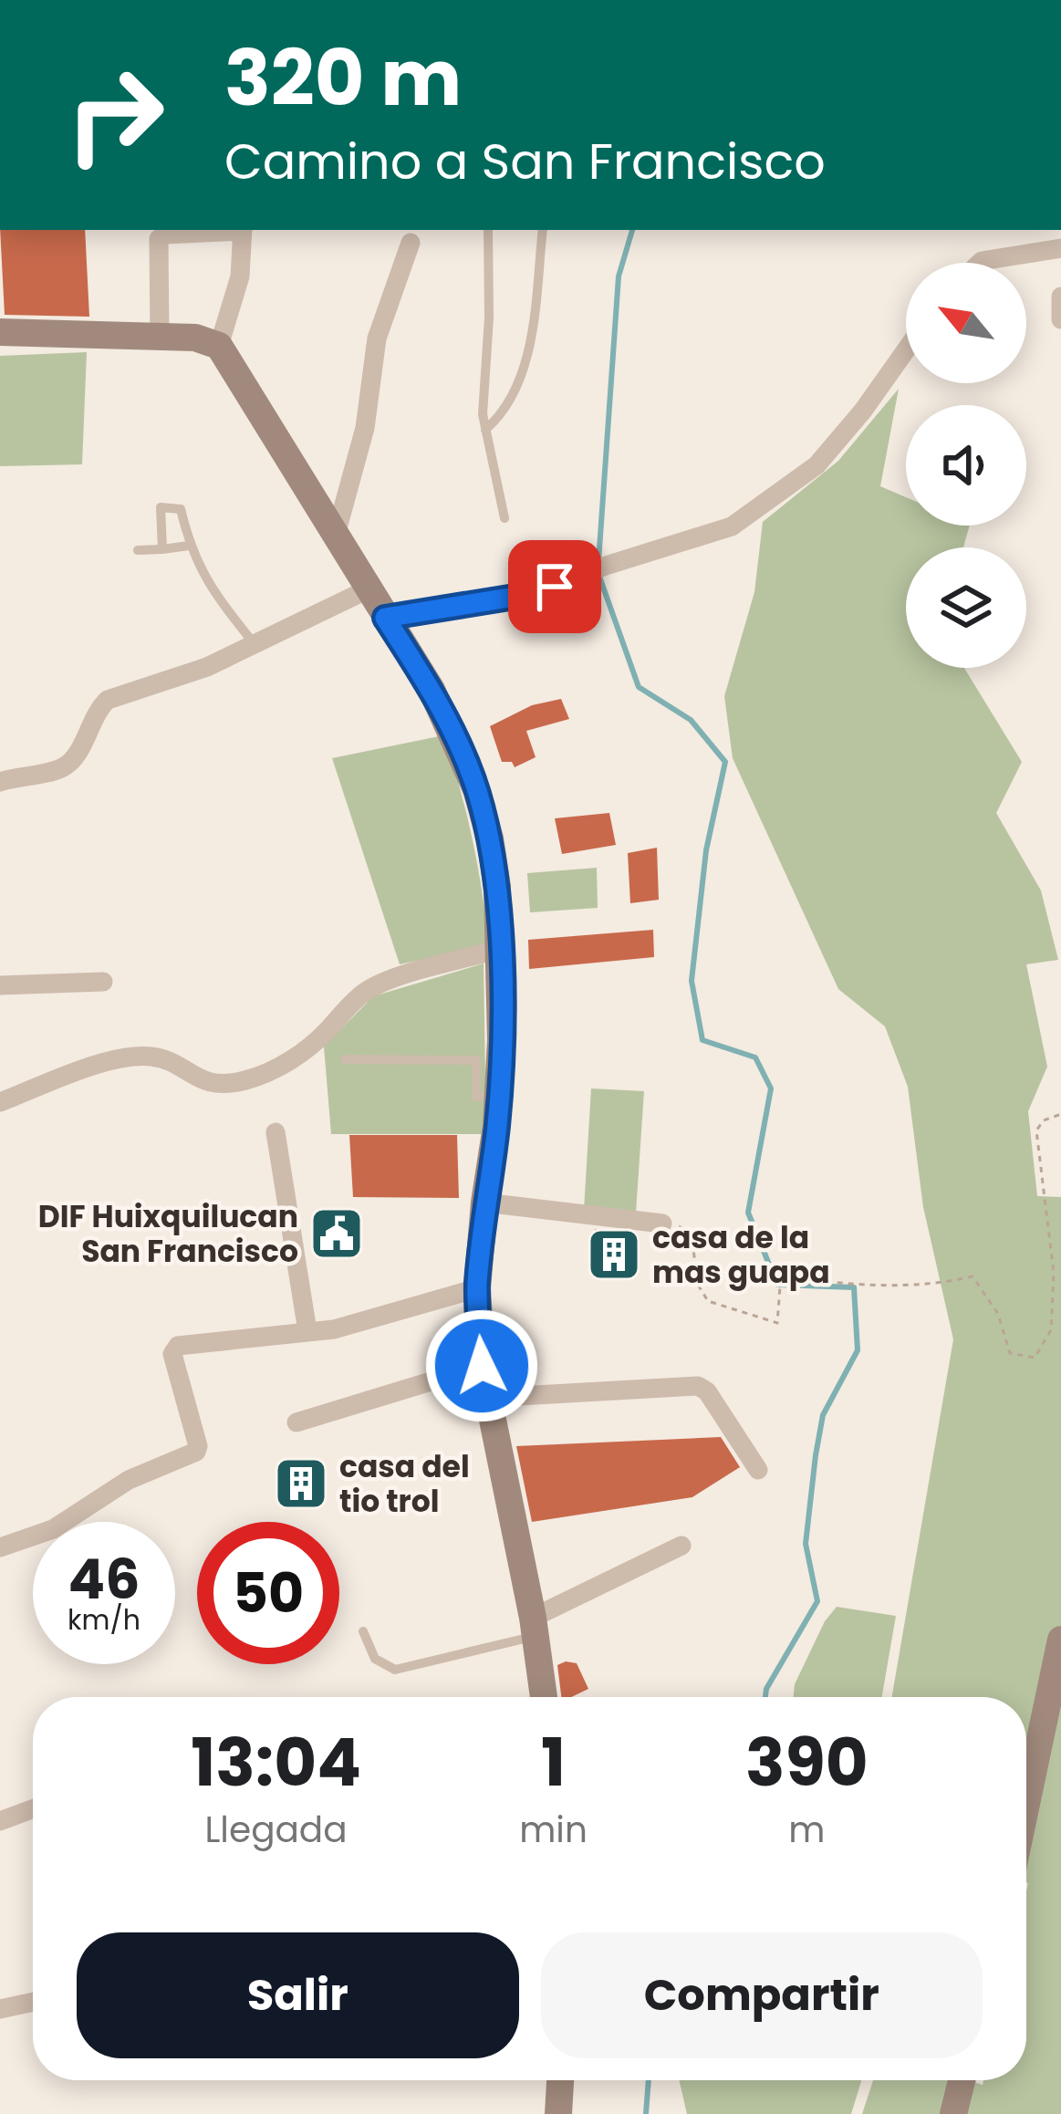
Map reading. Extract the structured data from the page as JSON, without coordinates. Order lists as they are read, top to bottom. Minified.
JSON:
{"places":{"public building":["DIF Huixquilucan San Francisco"],"building":["casa de la mas guapa","casa del tio trol"]},"north":"top left","page":{"turn":["320 m","Camino a San Francisco"],"speed":"46 km/h","limit":"50","eta":["13:04","Llegada","1","min","390","m"],"buttons":["Salir","Compartir"]}}
